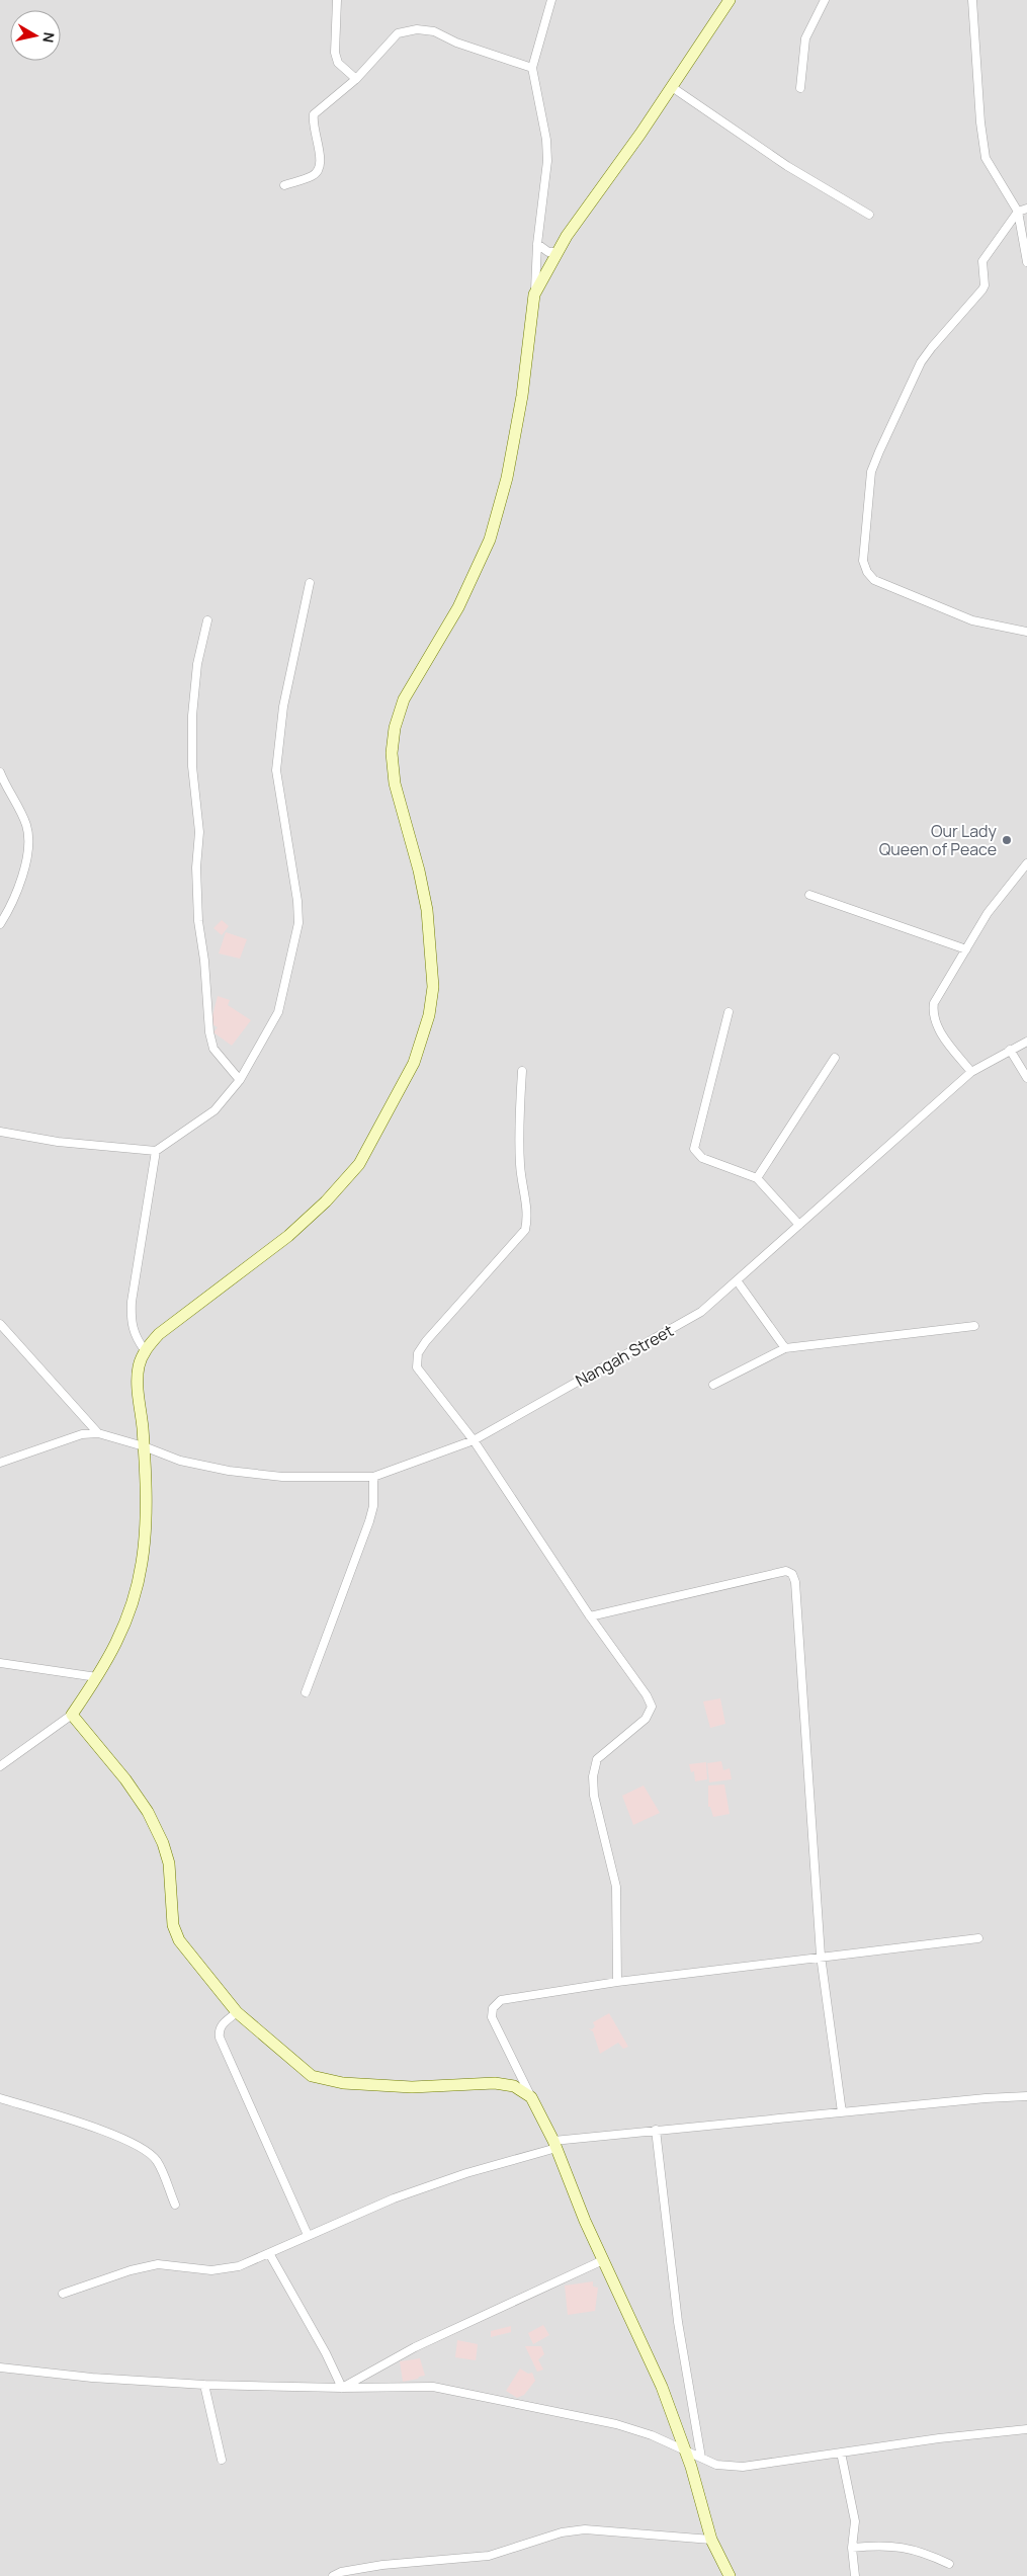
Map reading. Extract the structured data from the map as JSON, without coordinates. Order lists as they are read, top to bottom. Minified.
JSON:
{"streets":{"street":["Nangah Street"]},"places":["Our Lady Queen of Peace"],"north":"right"}
